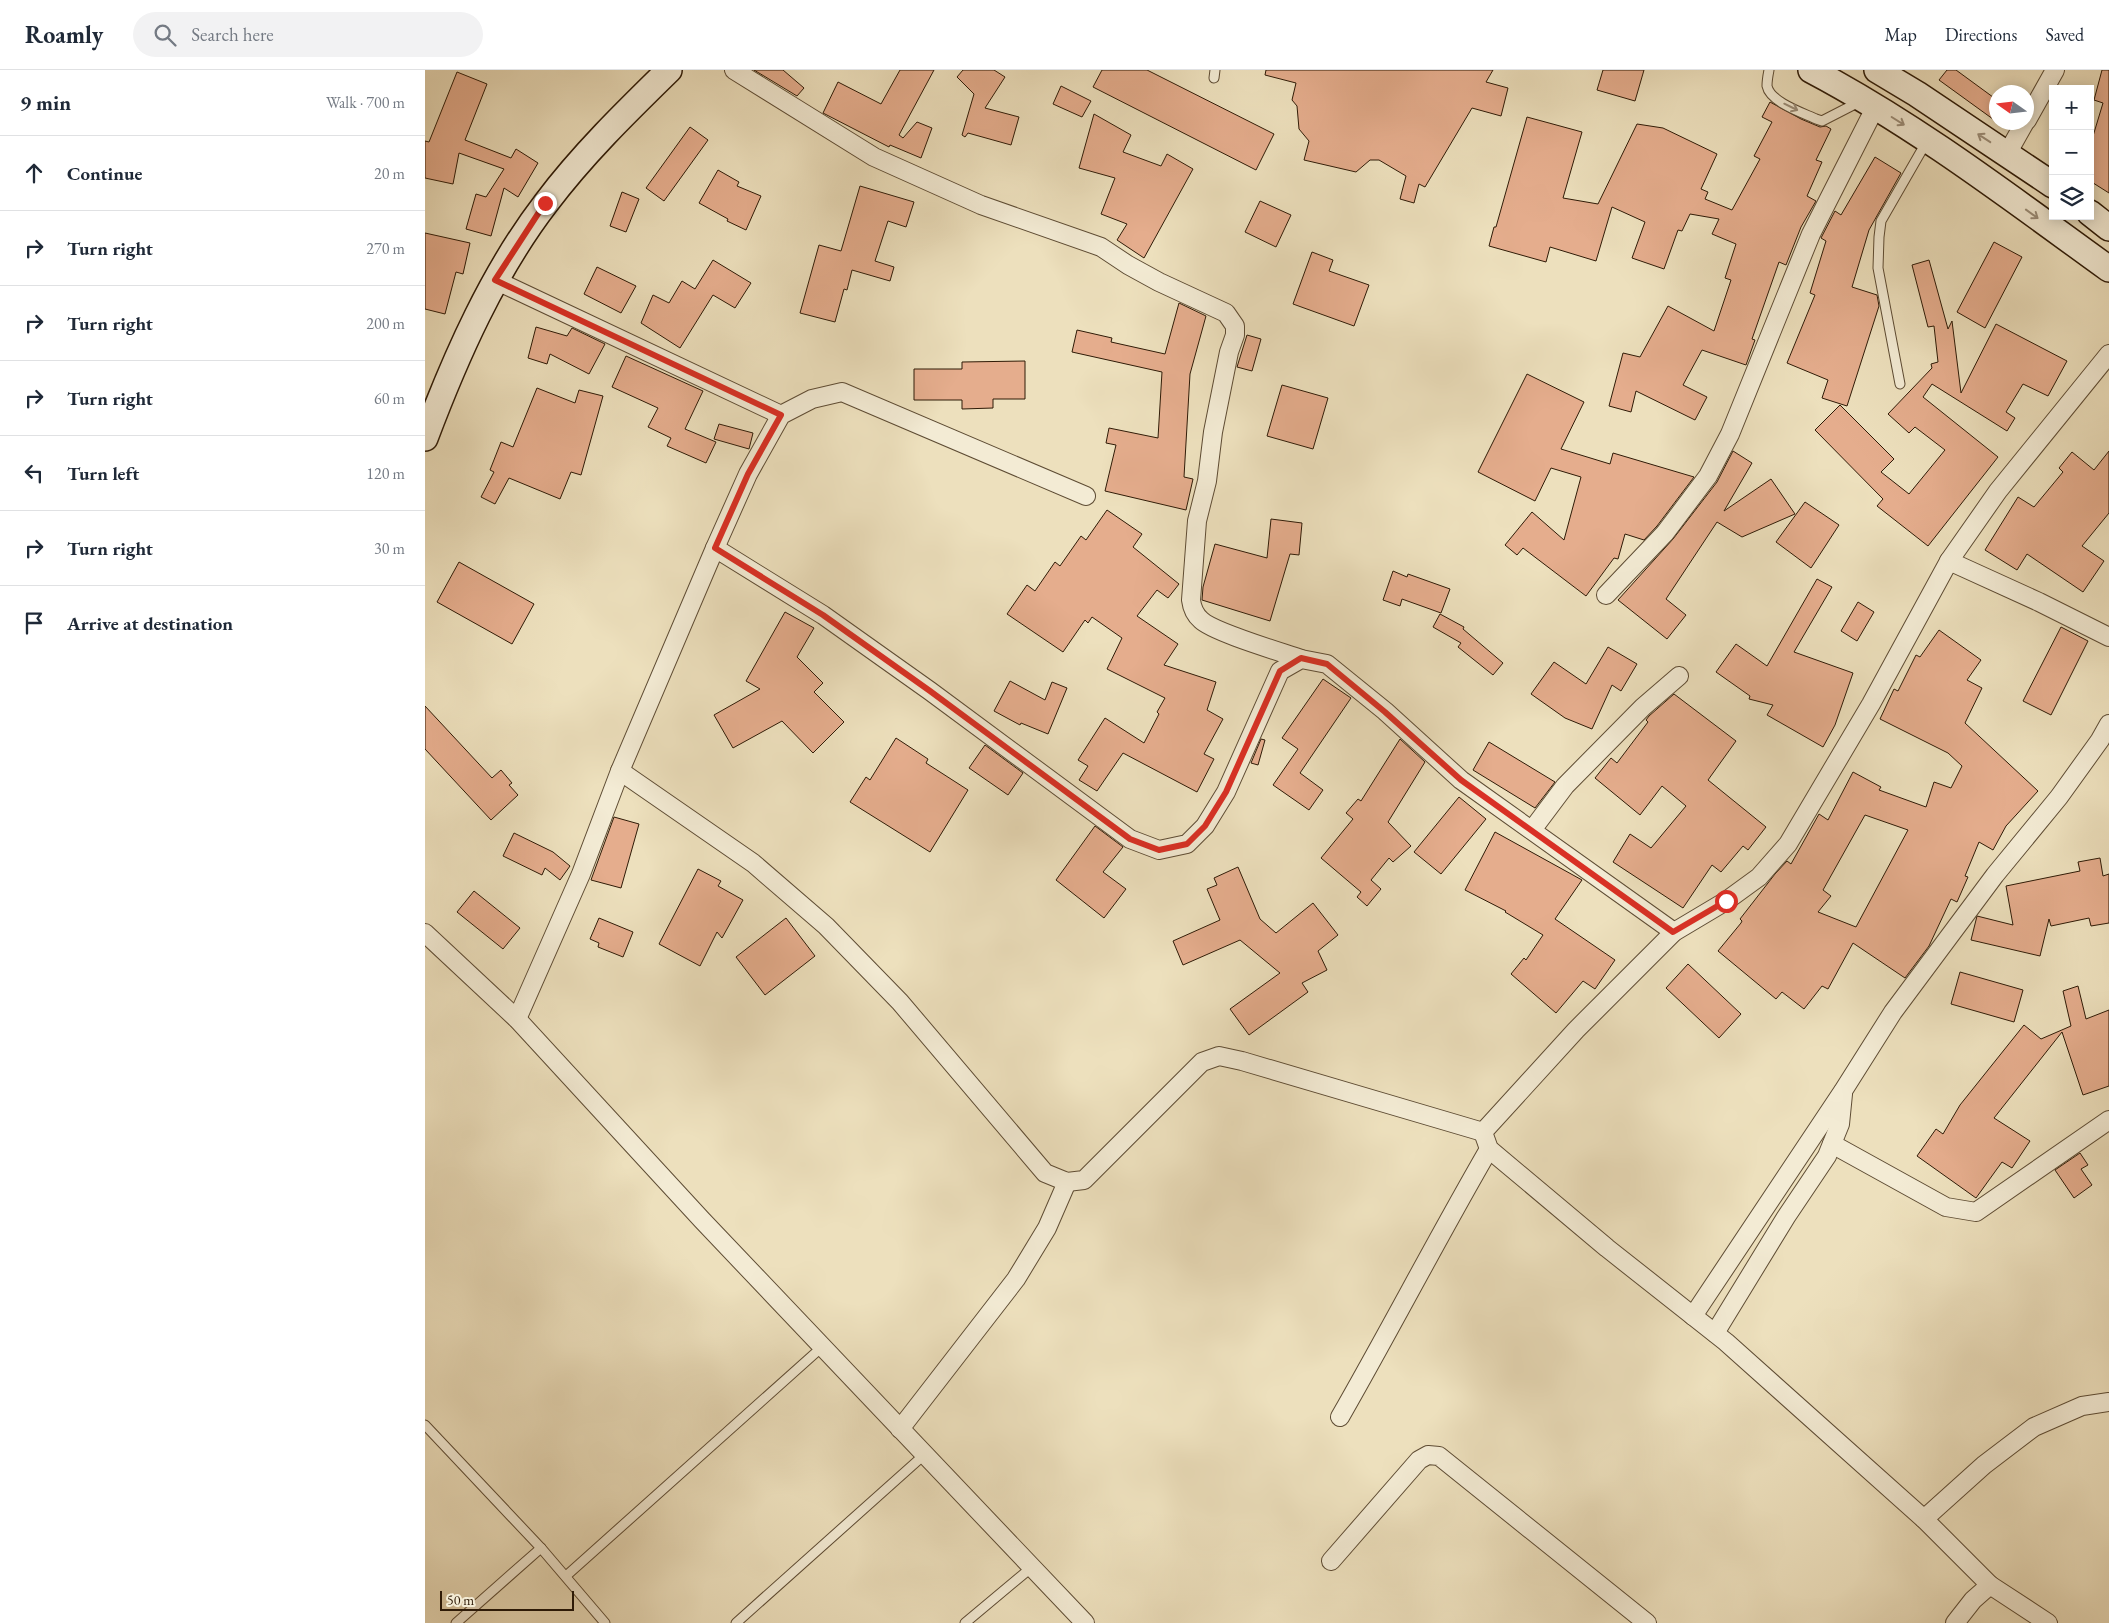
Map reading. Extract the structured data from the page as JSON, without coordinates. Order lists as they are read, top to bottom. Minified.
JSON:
{"scale_bar":"50 m","north":"left","page":{"header":"Roamly","search":"Search here","nav":["Map","Directions","Saved"],"heading":["9 min","Walk · 700 m"],"map_buttons":["+","−"],"list":[["Continue","20 m"],["Turn right","270 m"],["Turn right","200 m"],["Turn right","60 m"],["Turn left","120 m"],["Turn right","30 m"],"Arrive at destination"],"scale":"50 m"}}
